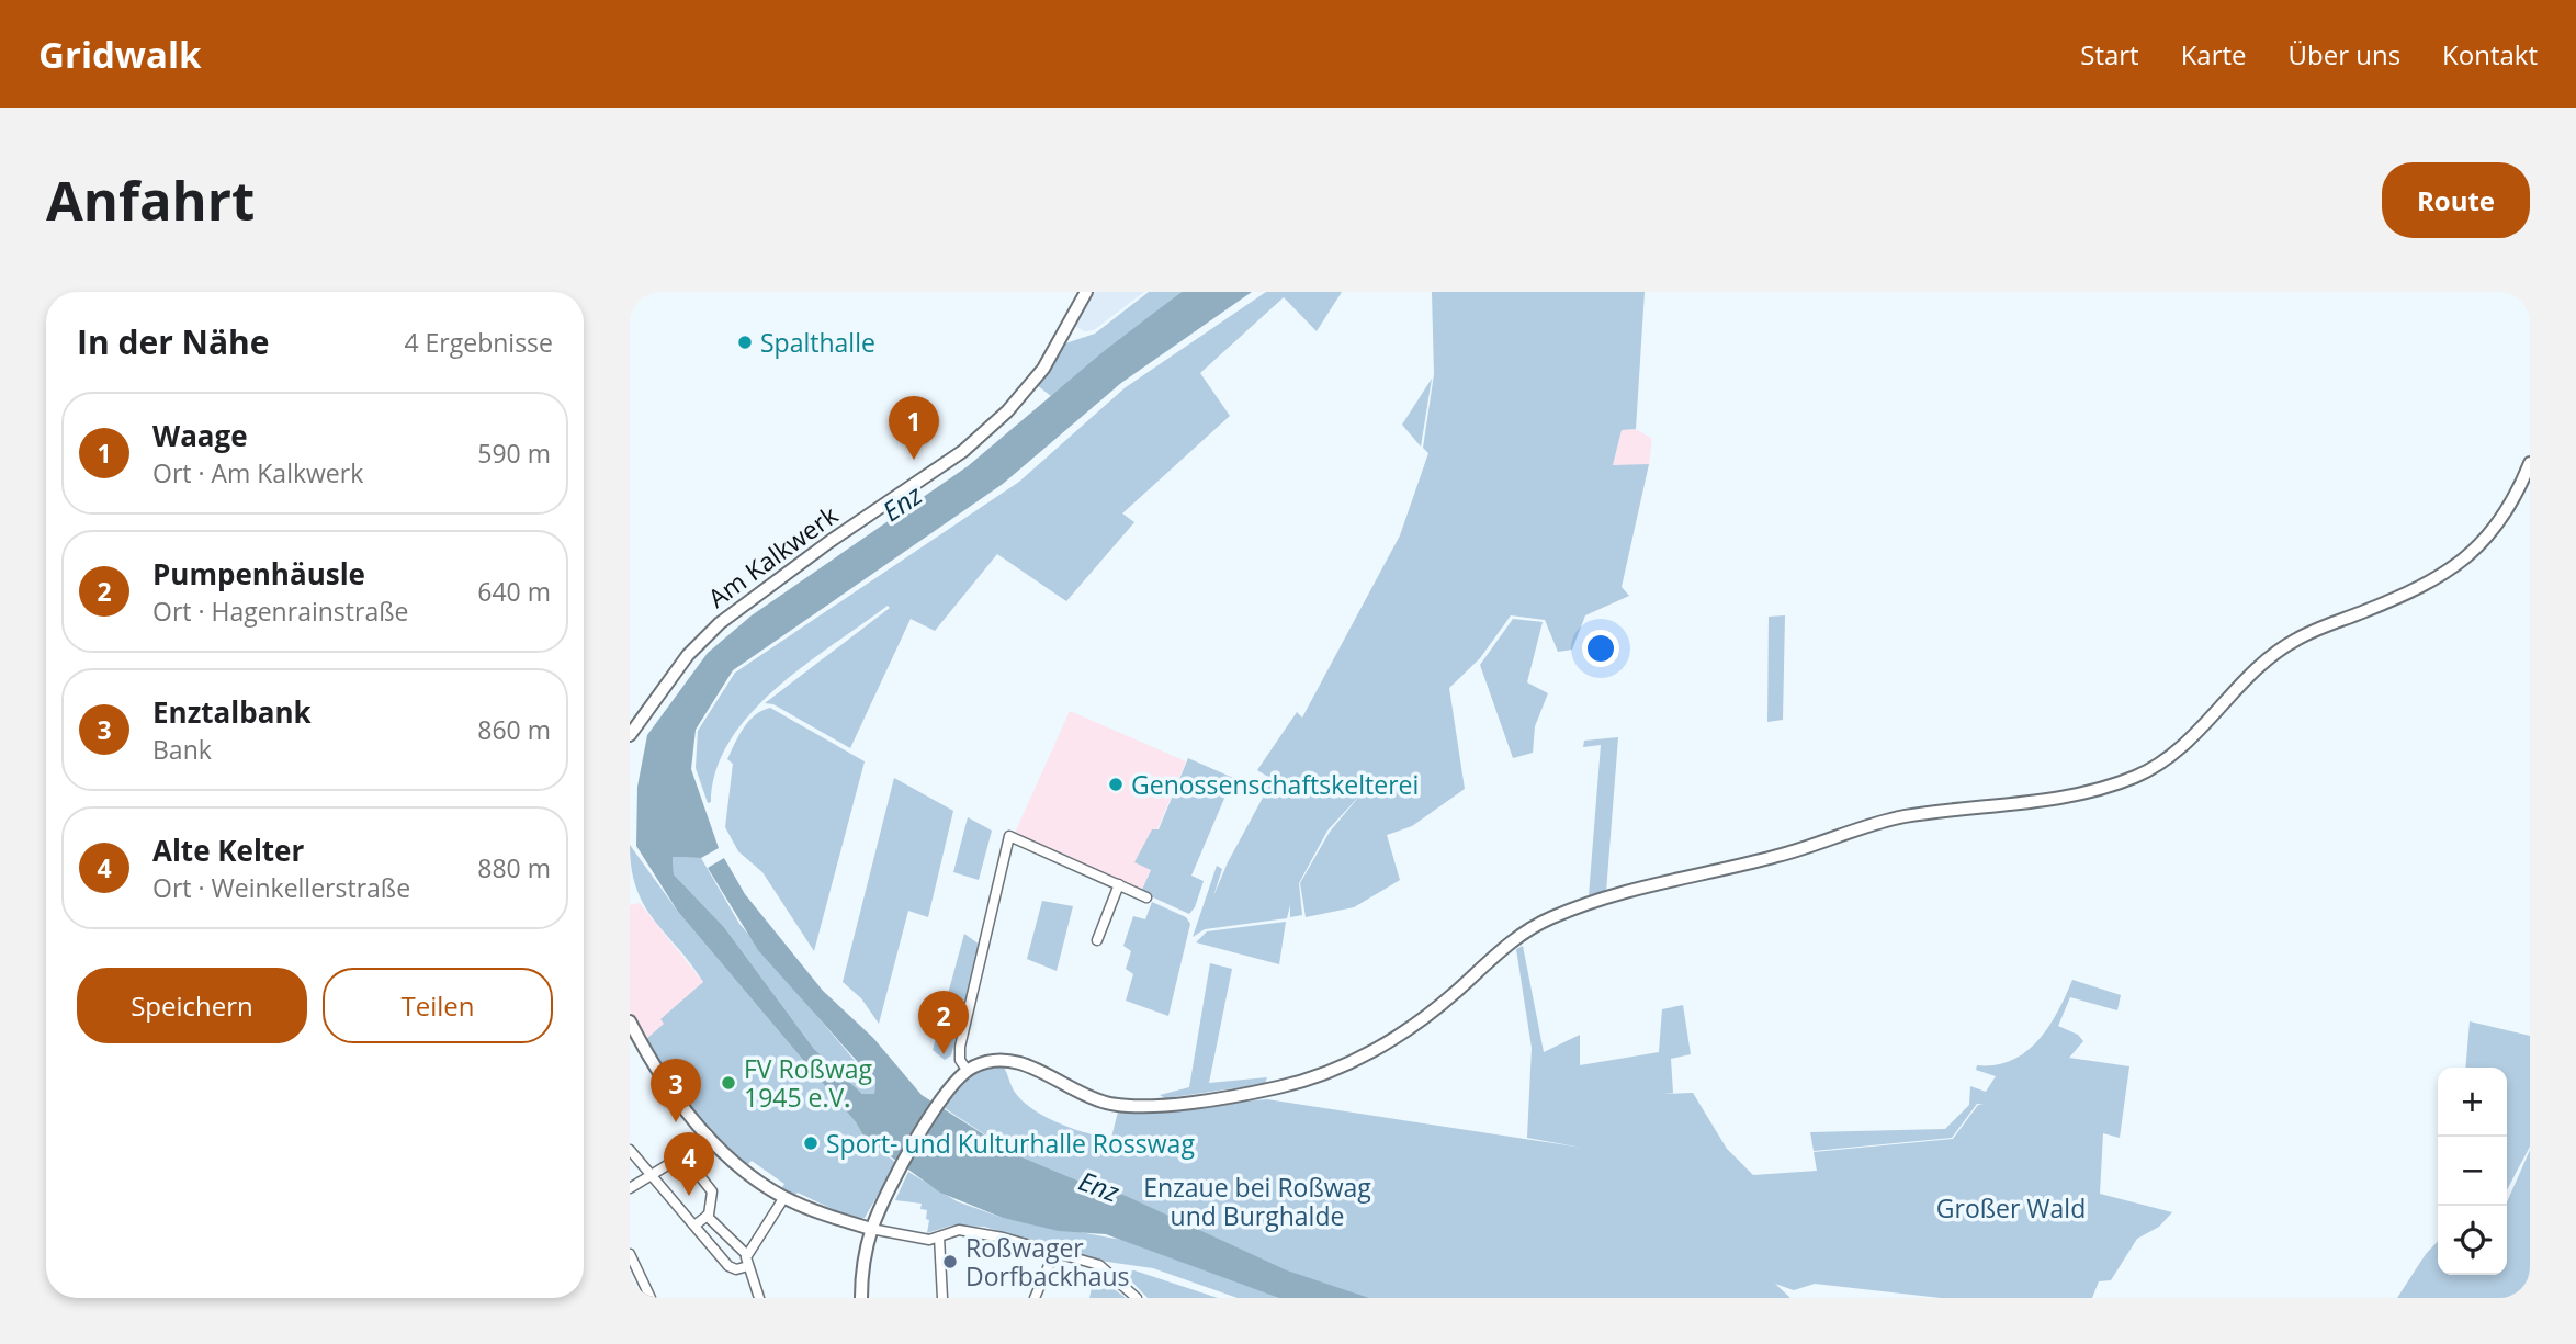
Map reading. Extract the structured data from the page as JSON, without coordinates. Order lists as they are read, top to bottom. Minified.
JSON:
{"streets":{"street":["Am Kalkwerk"]},"water":["Enz"],"parks":["Enzaue bei Roßwag und Burghalde","Großer Wald"],"places":["Spalthalle","Genossenschaftskelterei","FV Roßwag 1945 e.V.","Sport- und Kulturhalle Rosswag","Roßwager Dorfbackhaus"],"page":{"header":"Gridwalk","nav":["Start","Karte","Über uns","Kontakt"],"buttons":["Route",["Speichern","Teilen"]],"title":"Anfahrt","heading":["In der Nähe","4 Ergebnisse"],"list":[{"mark":"1","name":"Waage","note":"Ort · Am Kalkwerk","value":"590 m"},{"mark":"2","name":"Pumpenhäusle","note":"Ort · Hagenrainstraße","value":"640 m"},{"mark":"3","name":"Enztalbank","note":"Bank","value":"860 m"},{"mark":"4","name":"Alte Kelter","note":"Ort · Weinkellerstraße","value":"880 m"}],"pins":["1","2","3","4"],"map_buttons":["+","−"]}}
